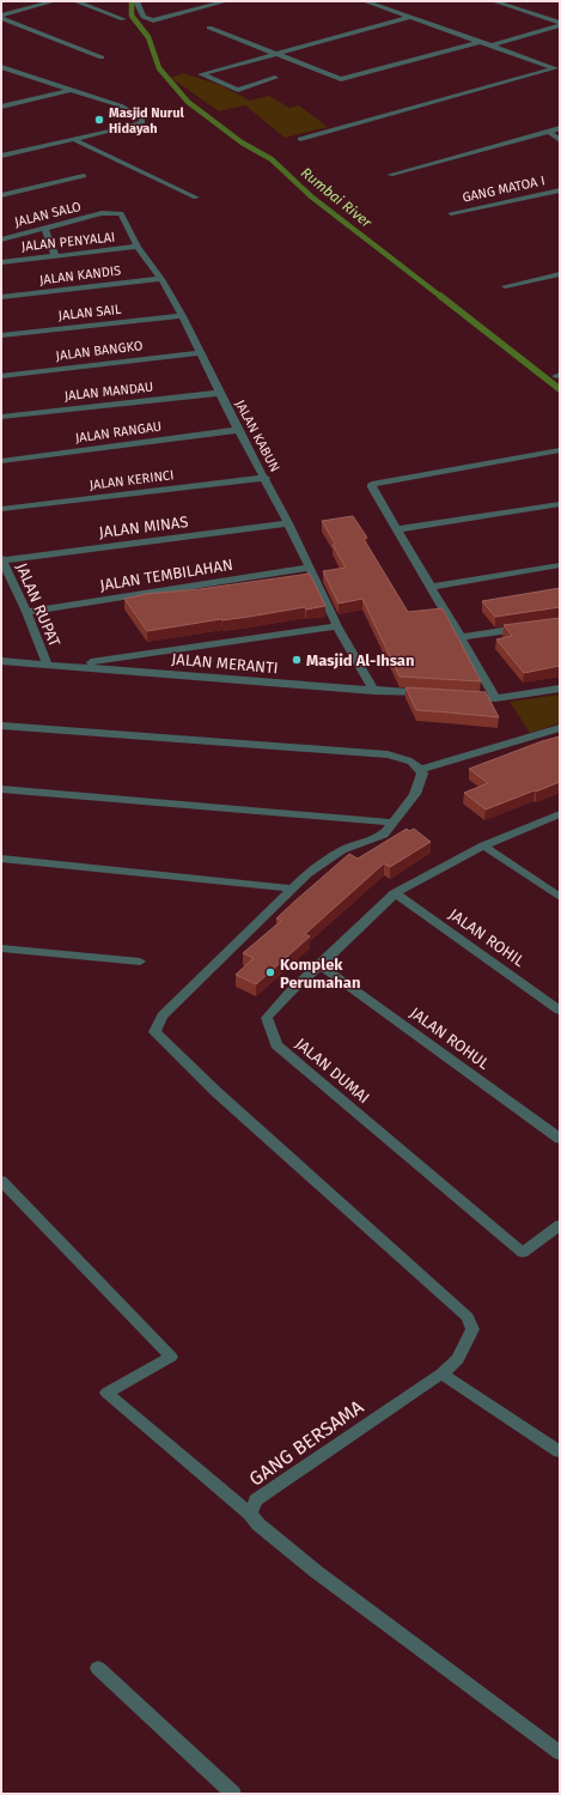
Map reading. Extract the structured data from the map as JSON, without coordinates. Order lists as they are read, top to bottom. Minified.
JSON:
{"streets":{"street":["GANG MATOA I","JALAN SALO","JALAN PENYALAI","JALAN KANDIS","JALAN SAIL","JALAN BANGKO","JALAN MANDAU","JALAN RANGAU","JALAN KABUN","JALAN KERINCI","JALAN MINAS","JALAN TEMBILAHAN","JALAN RUPAT","JALAN MERANTI","JALAN ROHIL","JALAN ROHUL","JALAN DUMAI","GANG BERSAMA"]},"crossings":[["JALAN SALO","JALAN KABUN"],["JALAN PENYALAI","JALAN KABUN"],["JALAN KANDIS","JALAN KABUN"],["JALAN SAIL","JALAN KABUN"],["JALAN BANGKO","JALAN KABUN"],["JALAN MANDAU","JALAN KABUN"],["JALAN RANGAU","JALAN KABUN"],["JALAN KABUN","JALAN KERINCI"],["JALAN KABUN","JALAN MINAS"],["JALAN KABUN","JALAN TEMBILAHAN"],["JALAN KABUN","JALAN MERANTI"],["JALAN MINAS","JALAN RUPAT"],["JALAN TEMBILAHAN","JALAN RUPAT"],["JALAN RUPAT","JALAN MERANTI"],["JALAN ROHIL","JALAN DUMAI"],["JALAN ROHUL","JALAN DUMAI"]],"water":["Rumbai River"],"places":["Masjid Nurul Hidayah","Masjid Al-Ihsan","Komplek Perumahan"]}
